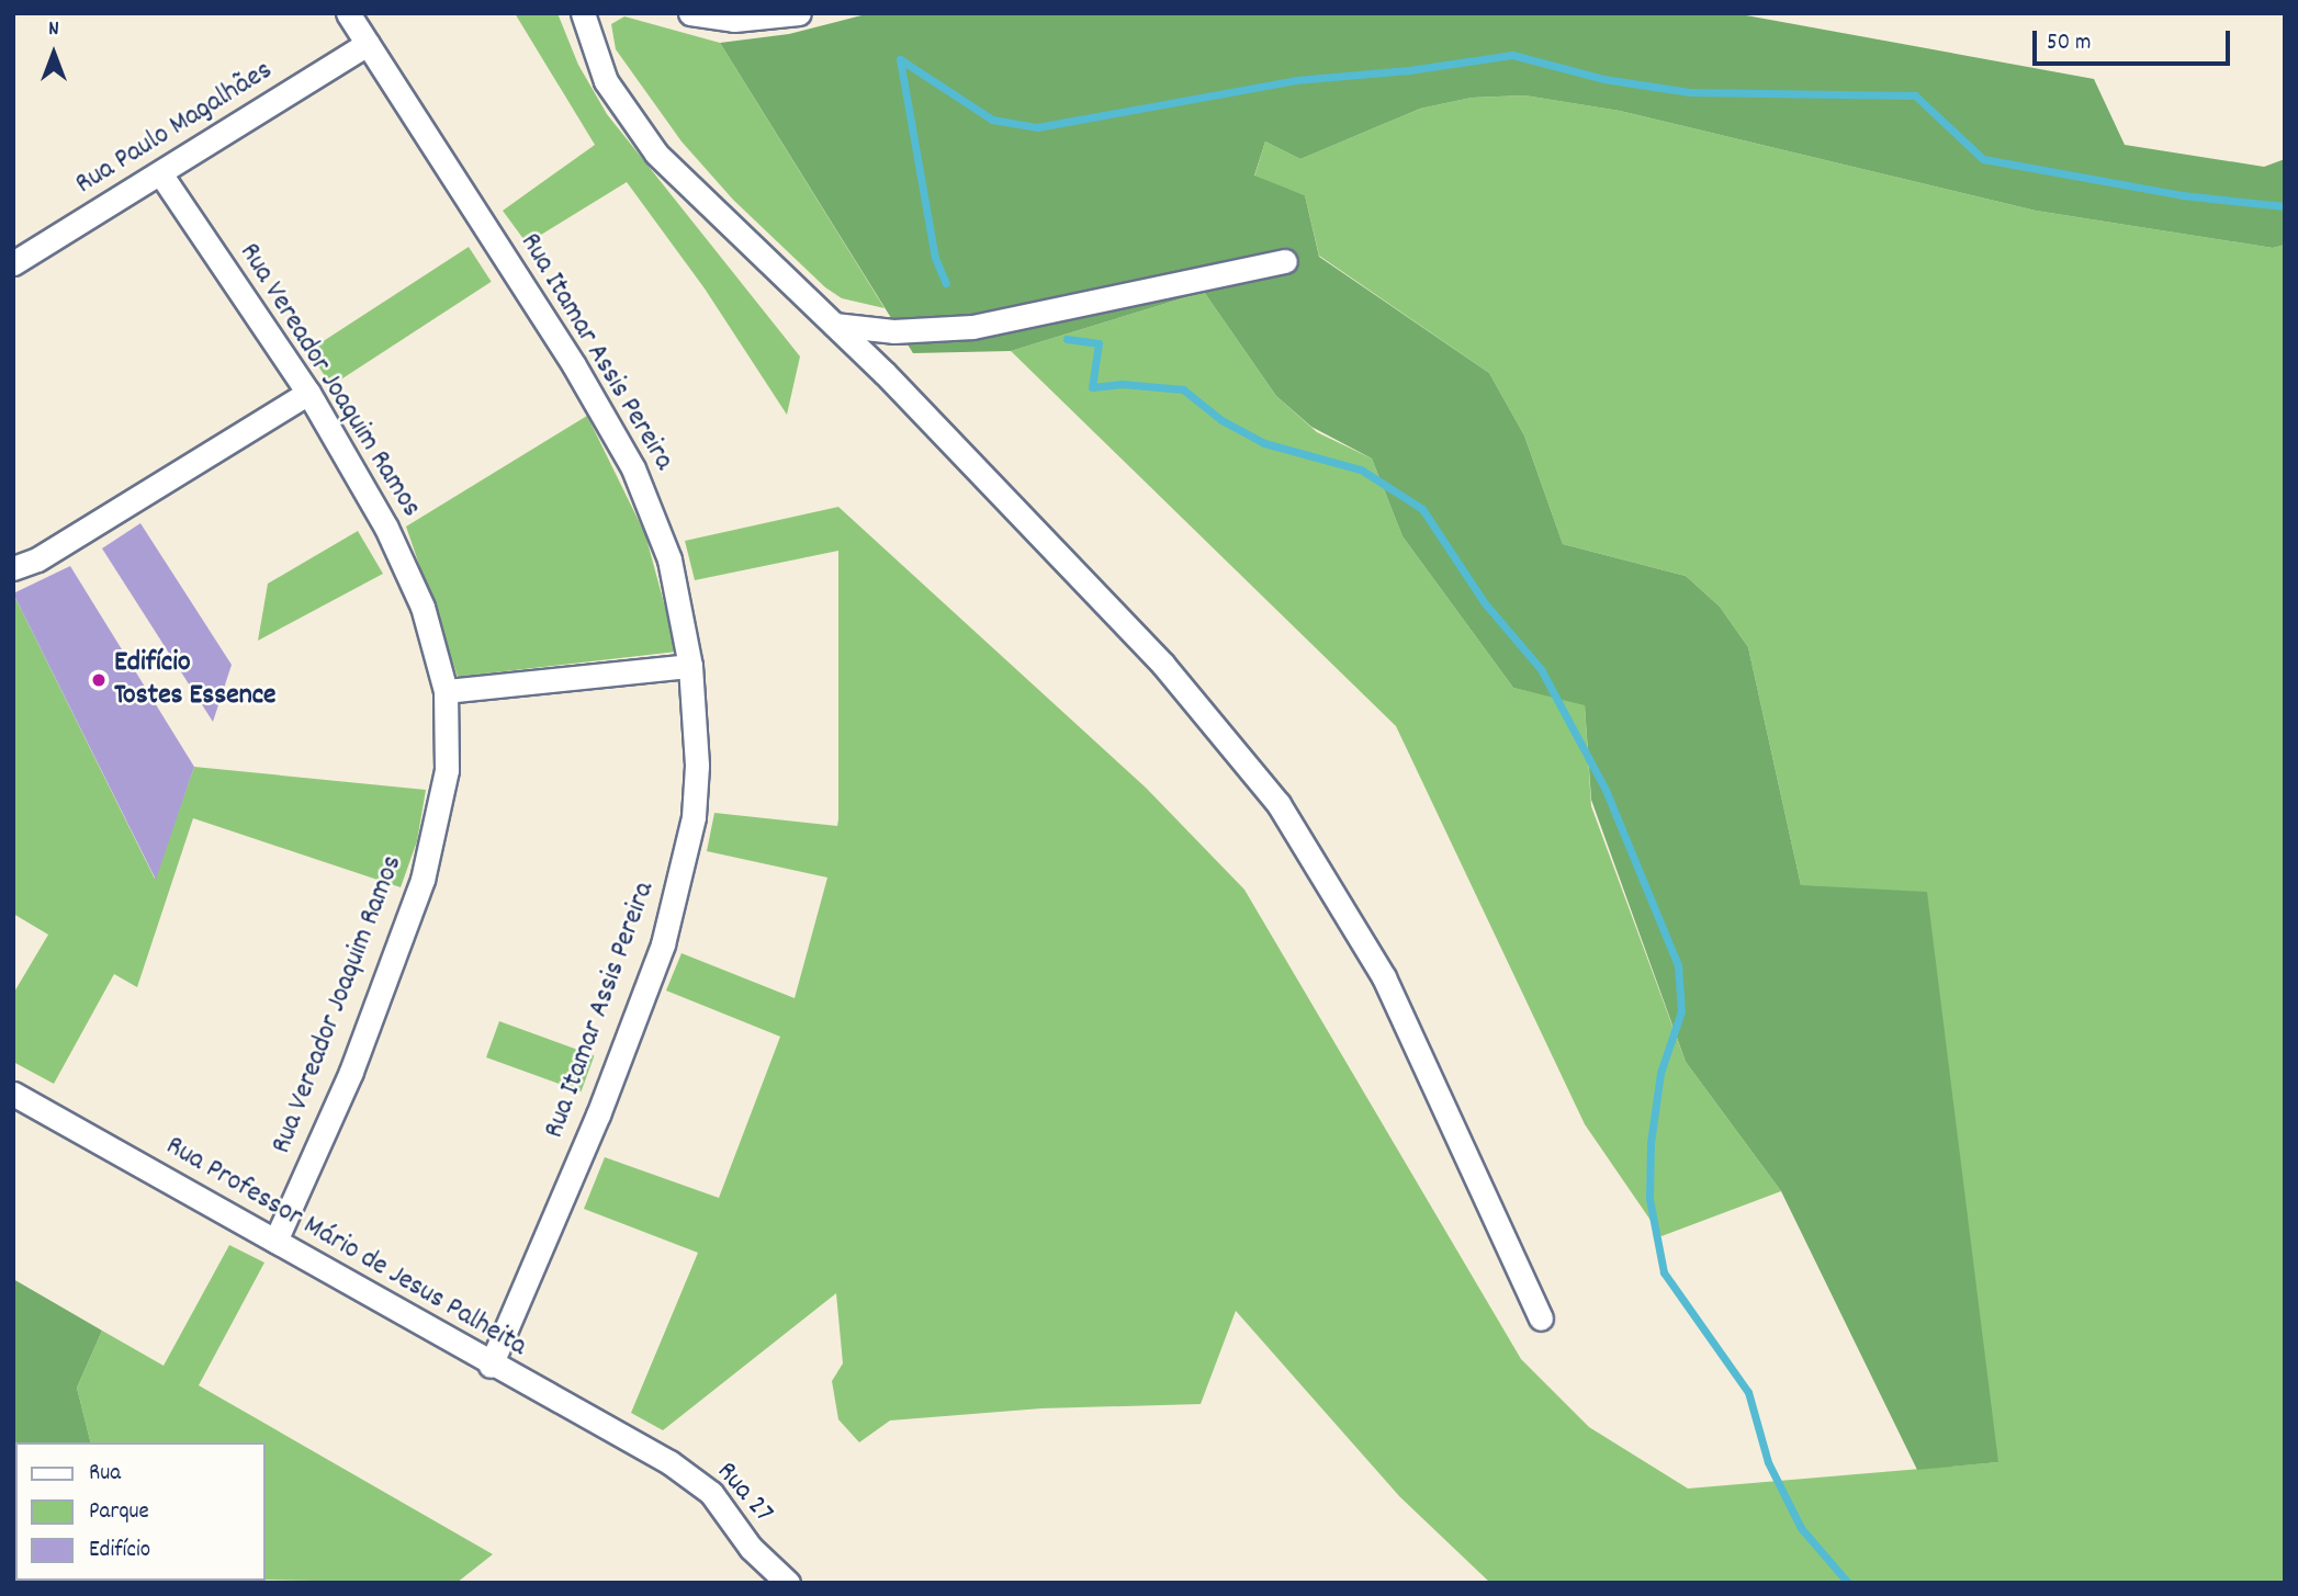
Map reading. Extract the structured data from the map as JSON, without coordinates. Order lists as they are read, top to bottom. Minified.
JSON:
{"streets":{"street":["Rua Paulo Magalhães","Rua Itamar Assis Pereira","Rua Vereador Joaquim Ramos","Rua Professor Mário de Jesus Palheita","Rua 27"]},"crossings":[["Rua Paulo Magalhães","Rua Itamar Assis Pereira"],["Rua Paulo Magalhães","Rua Vereador Joaquim Ramos"],["Rua Itamar Assis Pereira","Rua Professor Mário de Jesus Palheita"],["Rua Vereador Joaquim Ramos","Rua Professor Mário de Jesus Palheita"],["Rua Professor Mário de Jesus Palheita","Rua 27"]],"places":["Edifício Tostes Essence"],"legend":["Rua","Parque","Edifício"],"scale_bar":"50 m","north":"top"}
